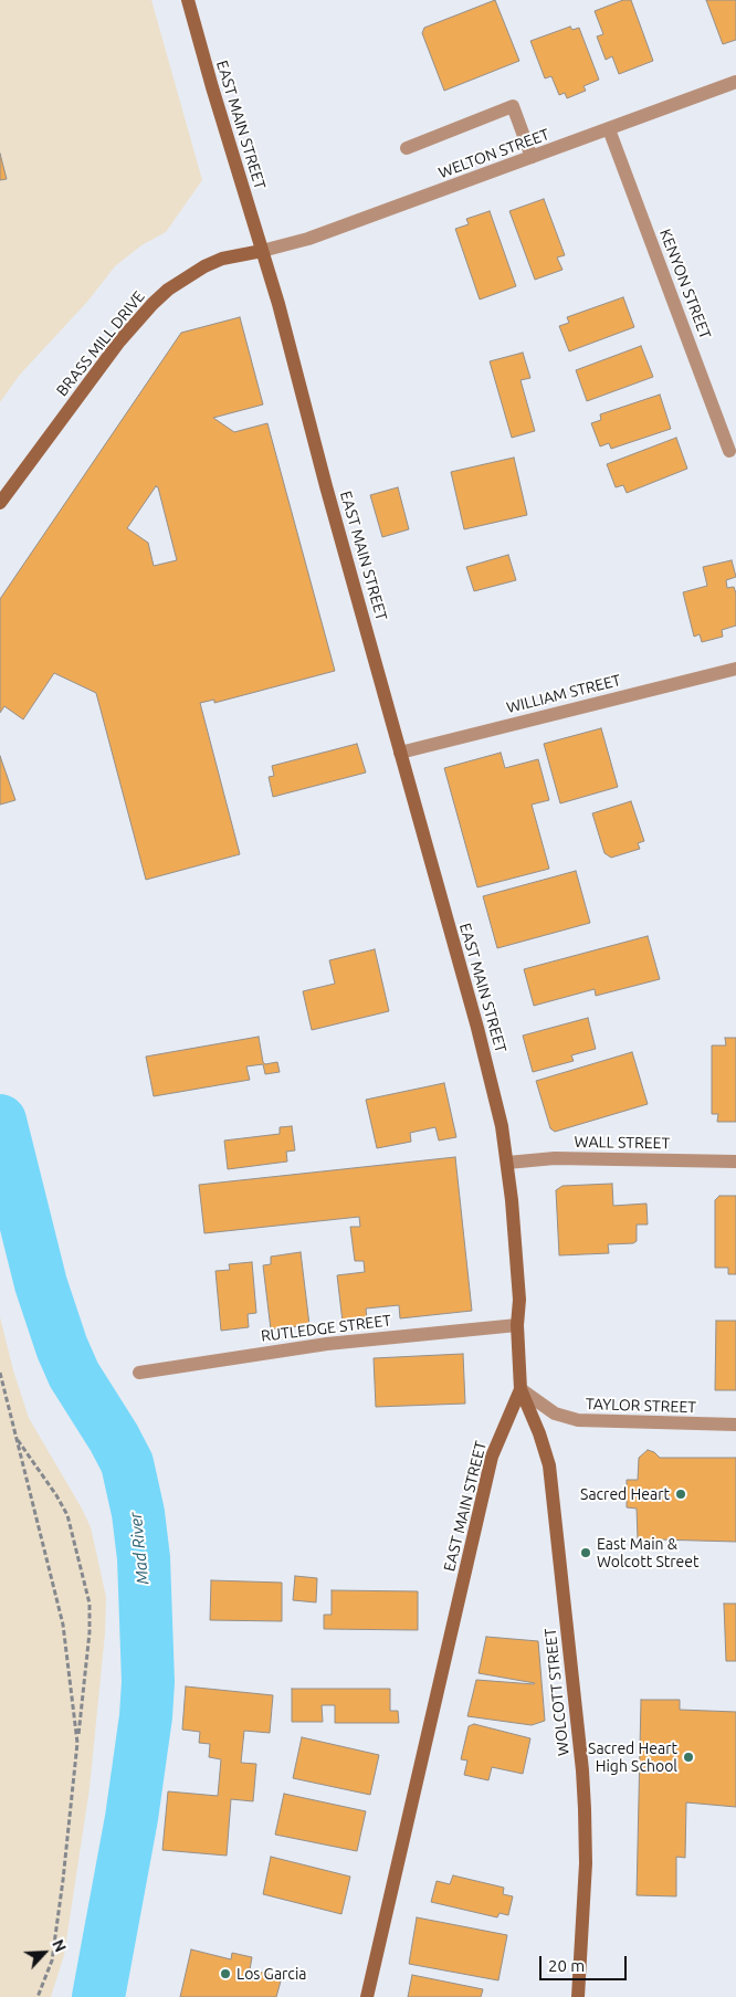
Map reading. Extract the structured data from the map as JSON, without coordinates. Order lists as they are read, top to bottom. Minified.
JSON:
{"streets":{"main road":["EAST MAIN STREET","BRASS MILL DRIVE","WOLCOTT STREET"],"street":["WELTON STREET","KENYON STREET","WILLIAM STREET","WALL STREET","RUTLEDGE STREET","TAYLOR STREET"]},"crossings":[["EAST MAIN STREET","WELTON STREET"],["EAST MAIN STREET","BRASS MILL DRIVE"],["EAST MAIN STREET","WILLIAM STREET"],["EAST MAIN STREET","WALL STREET"],["EAST MAIN STREET","RUTLEDGE STREET"],["EAST MAIN STREET","TAYLOR STREET"],["EAST MAIN STREET","WOLCOTT STREET"],["WELTON STREET","KENYON STREET"],["WELTON STREET","BRASS MILL DRIVE"],["TAYLOR STREET","WOLCOTT STREET"]],"water":["Mad River"],"places":["Sacred Heart","East Main & Wolcott Street","Sacred Heart High School","Los Garcia"],"scale_bar":"20 m","north":"top right"}
